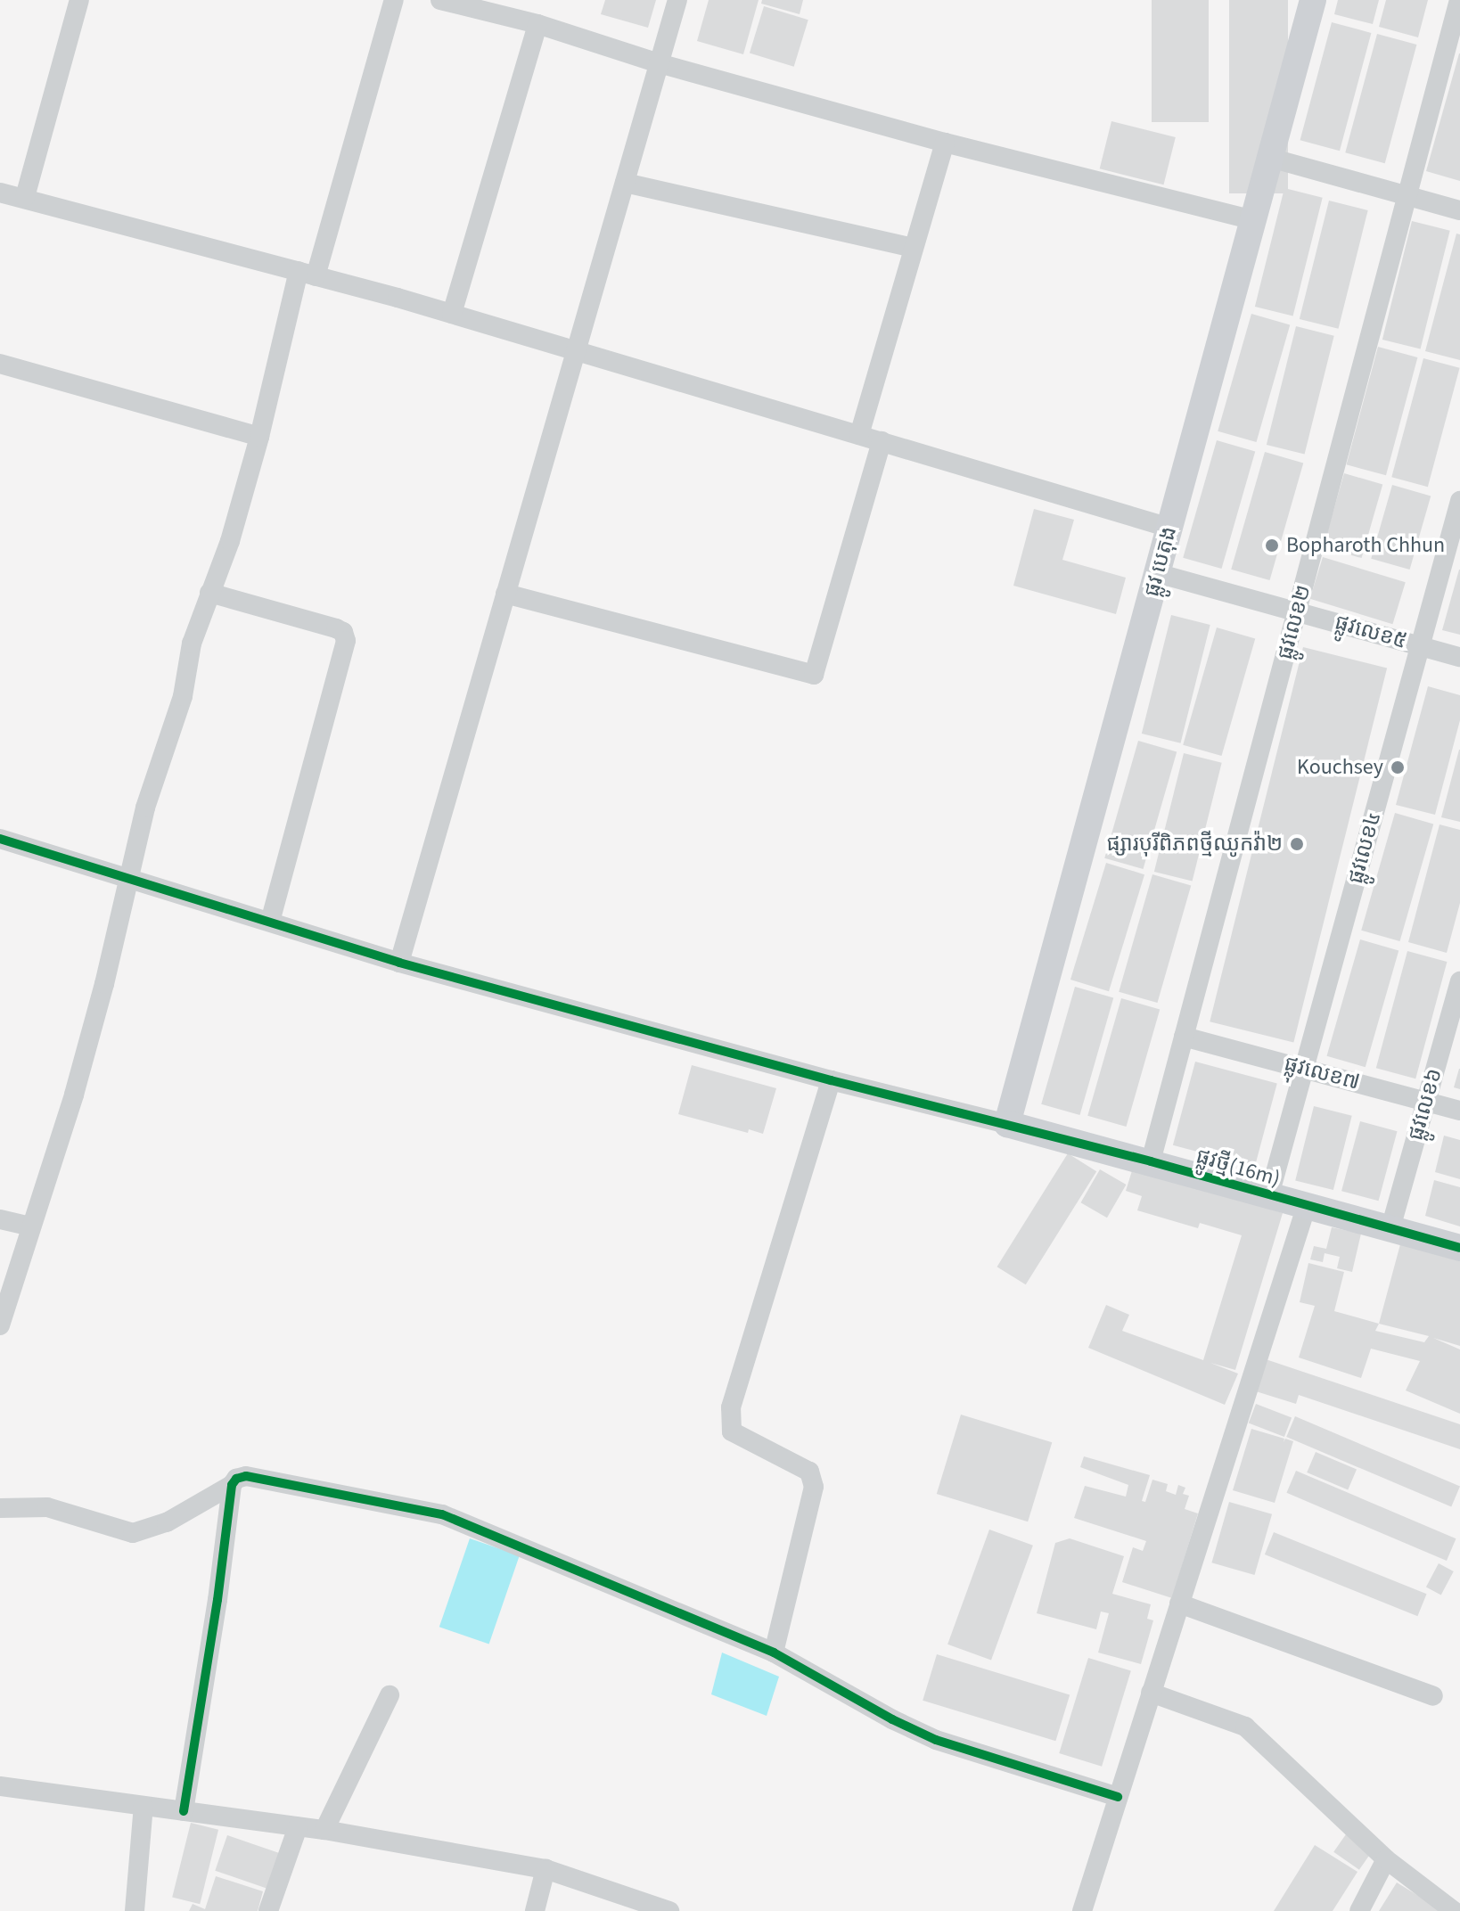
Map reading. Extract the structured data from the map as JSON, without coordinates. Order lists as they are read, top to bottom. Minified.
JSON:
{"streets":{"street":["ផ្លូវ បេតុង","ផ្លូវលេខ២","ផ្លូវលេខ៥","ផ្លូវលេខ៤","ផ្លុវលេខ៧","ផ្លូវលេខ៦","ផ្លូវថ្មី(16m)"]},"crossings":[["ផ្លូវ បេតុង","ផ្លូវលេខ៥"],["ផ្លូវ បេតុង","ផ្លូវថ្មី(16m)"],["ផ្លូវលេខ២","ផ្លូវលេខ៥"],["ផ្លូវលេខ២","ផ្លុវលេខ៧"],["ផ្លូវលេខ២","ផ្លូវថ្មី(16m)"],["ផ្លូវលេខ៥","ផ្លូវលេខ៤"],["ផ្លូវលេខ៤","ផ្លុវលេខ៧"],["ផ្លូវលេខ៤","ផ្លូវថ្មី(16m)"],["ផ្លុវលេខ៧","ផ្លូវលេខ៦"],["ផ្លូវលេខ៦","ផ្លូវថ្មី(16m)"]],"places":["Bopharoth Chhun","Kouchsey","ផ្សារបុរីពិភពថ្មីឈូកវ៉ា២"]}
